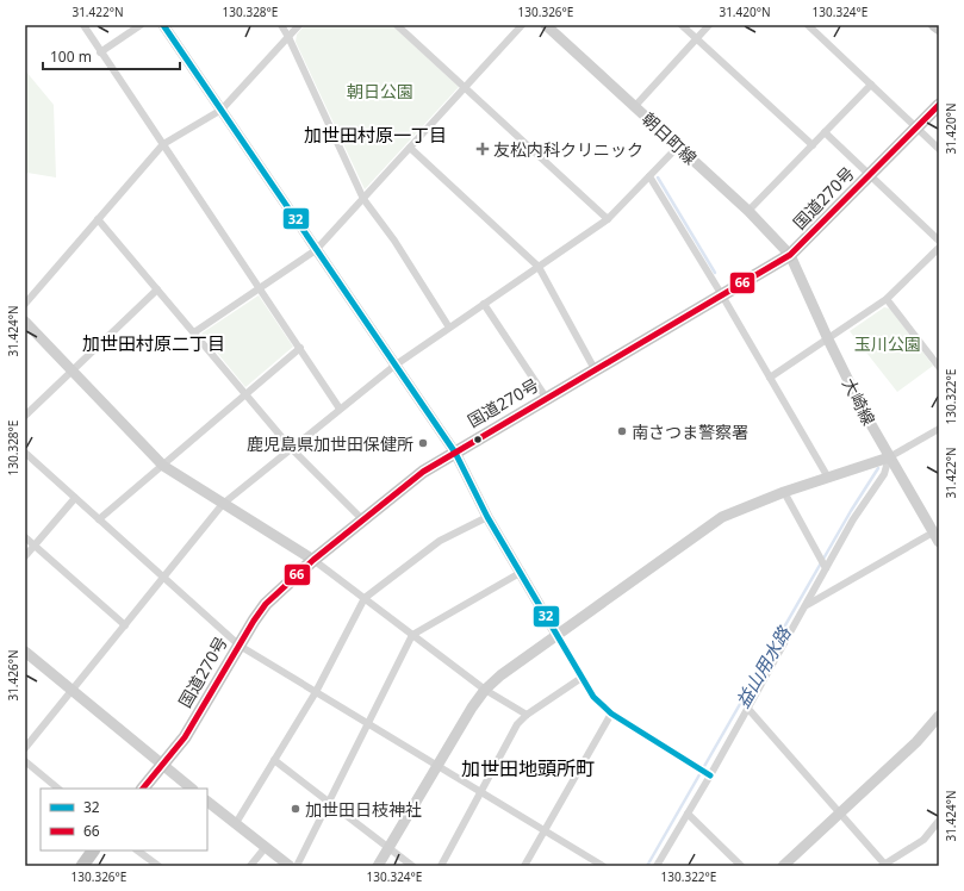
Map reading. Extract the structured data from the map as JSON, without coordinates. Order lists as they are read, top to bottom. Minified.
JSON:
{"streets":{"highway":["国道270号"],"street":["朝日町線","大崎線"]},"crossings":[["朝日町線","国道270号"],["朝日町線","大崎線"],["国道270号","大崎線"]],"districts":["加世田村原一丁目","加世田村原二丁目","加世田地頭所町"],"water":["益山用水路"],"parks":["朝日公園","玉川公園"],"places":{"health":["友松内科クリニック"],"other":["南さつま警察署","鹿児島県加世田保健所","加世田日枝神社"]},"lines":["transit line 32","transit line 66"],"legend":["32","66"],"scale_bar":"100 m","coordinates":["31.422°N","130.328°E","130.326°E","31.420°N","130.324°E","31.424°N","130.322°E","31.426°N"]}
